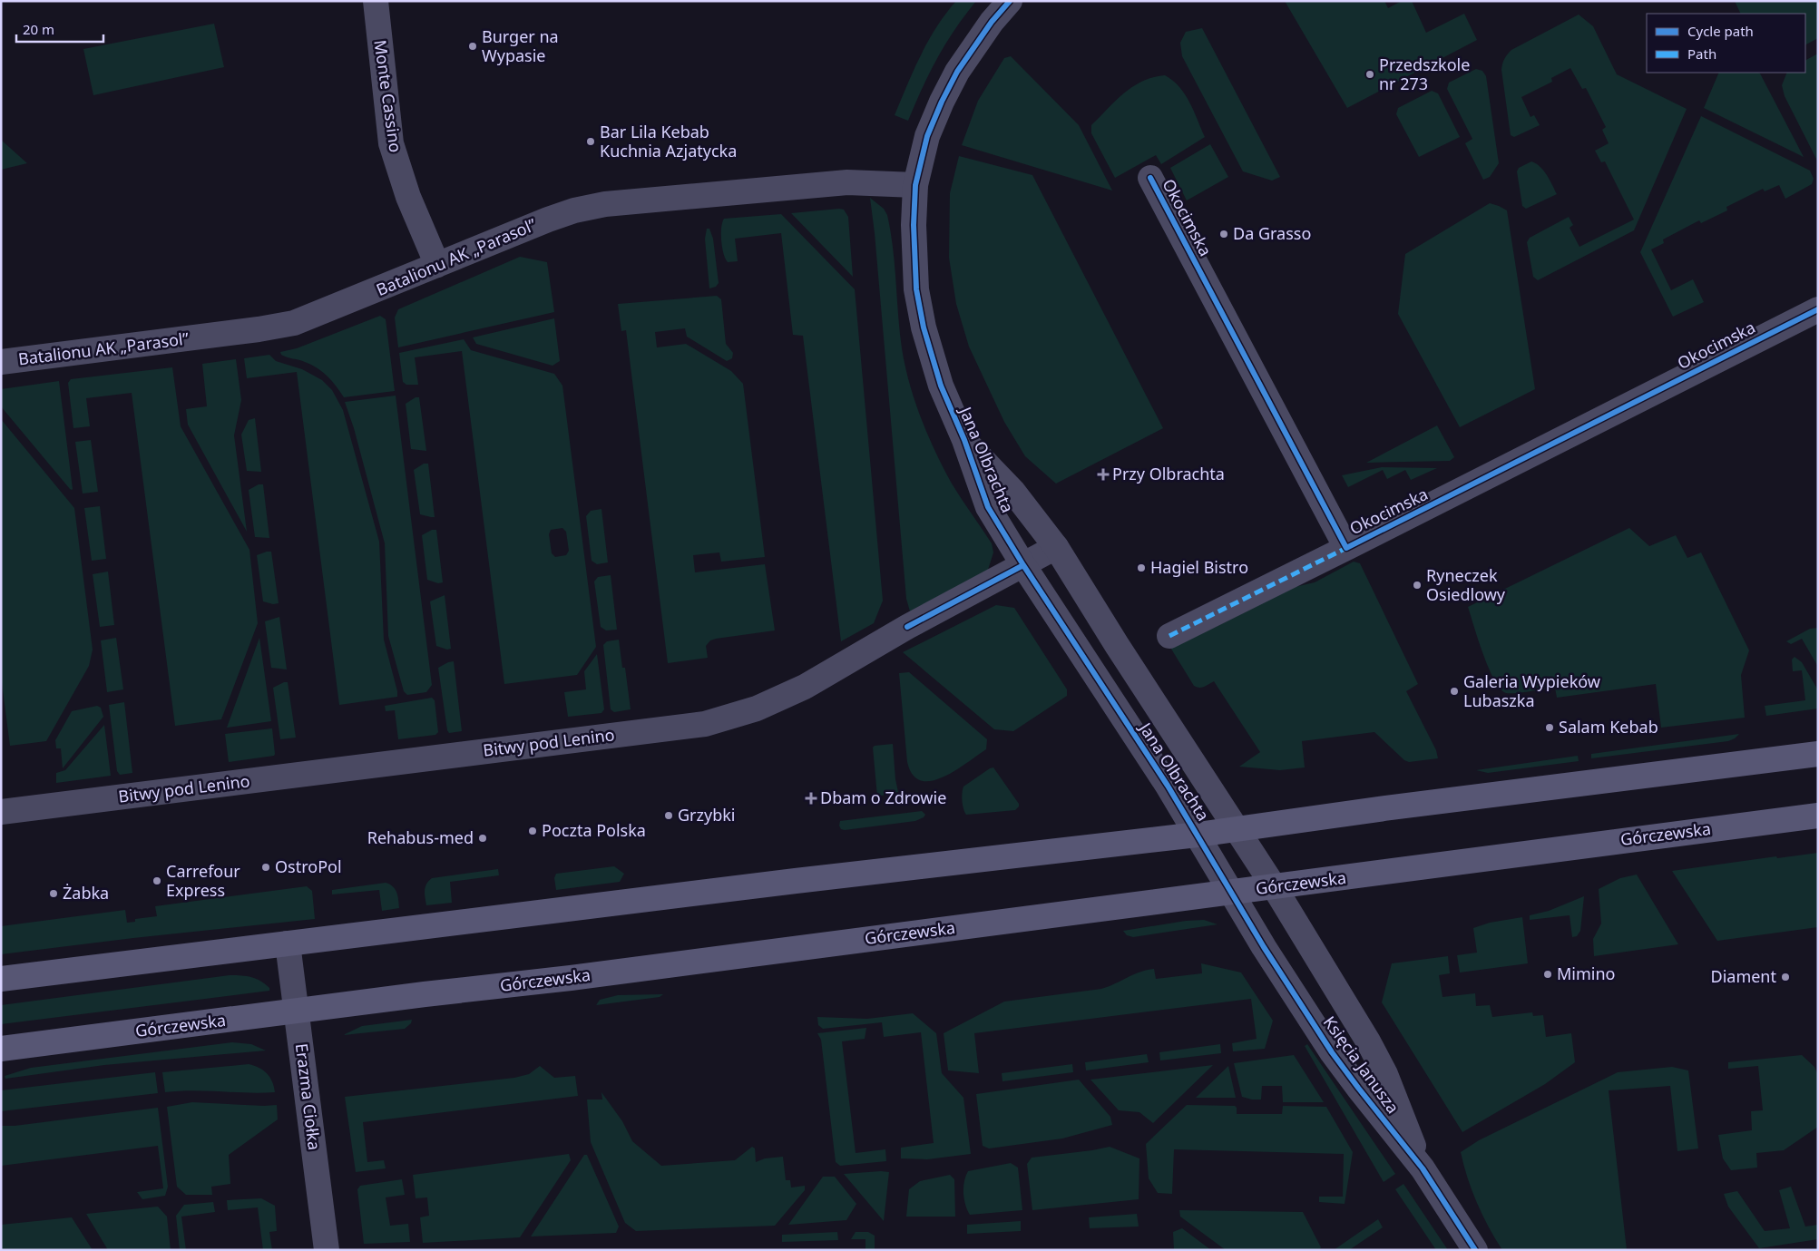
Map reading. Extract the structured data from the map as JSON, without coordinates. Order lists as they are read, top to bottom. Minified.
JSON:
{"streets":{"main road":["Górczewska"],"street":["Monte Cassino","Okocimska","Batalionu AK „Parasol”","Jana Olbrachta","Bitwy pod Lenino","Księcia Janusza","Erazma Ciołka"]},"crossings":[["Monte Cassino","Batalionu AK „Parasol”"],["Batalionu AK „Parasol”","Jana Olbrachta"],["Jana Olbrachta","Bitwy pod Lenino"],["Jana Olbrachta","Górczewska"],["Jana Olbrachta","Księcia Janusza"],["Górczewska","Księcia Janusza"],["Górczewska","Erazma Ciołka"]],"places":{"other":["Burger na Wypasie","Przedszkole nr 273","Bar Lila Kebab Kuchnia Azjatycka","Da Grasso","Hagiel Bistro","Ryneczek Osiedlowy","Galeria Wypieków Lubaszka","Salam Kebab","Grzybki","Poczta Polska","Rehabus-med","OstroPol","Carrefour Express","Żabka","Mimino","Diament"],"health":["Przy Olbrachta","Dbam o Zdrowie"]},"legend":["Cycle path","Path"],"scale_bar":"20 m"}
